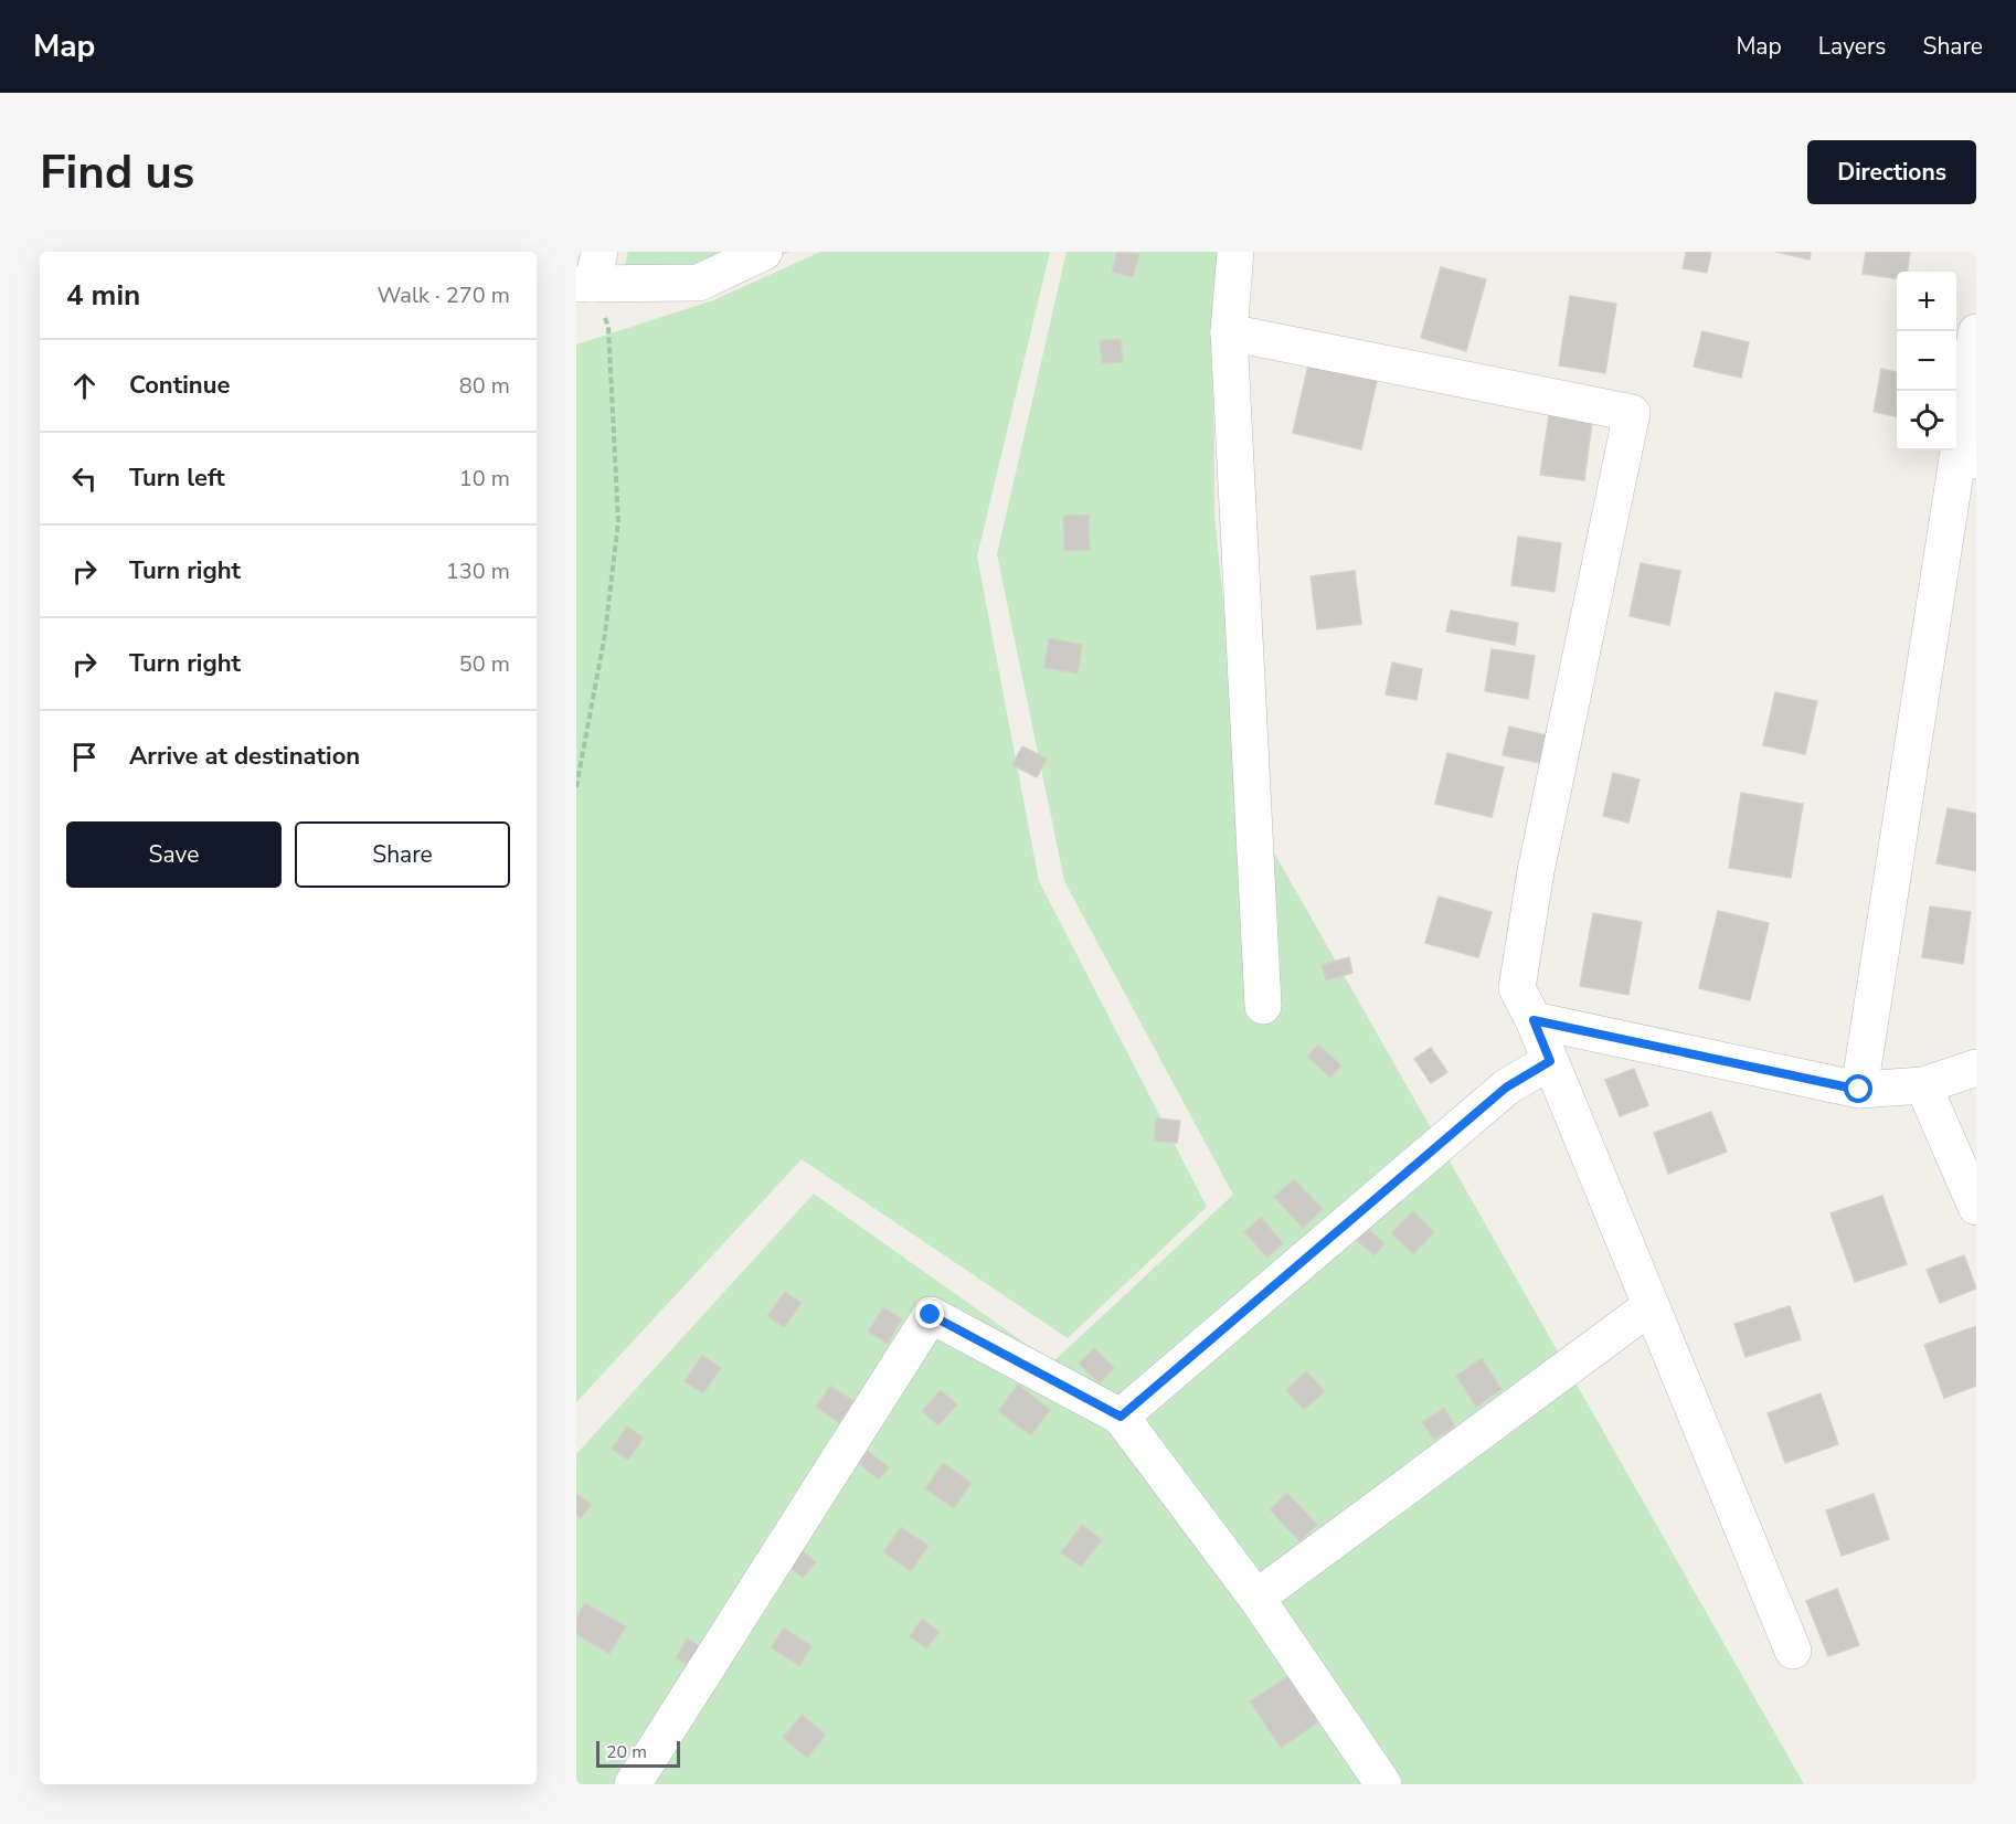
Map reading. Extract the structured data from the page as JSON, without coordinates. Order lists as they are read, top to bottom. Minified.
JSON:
{"scale_bar":"20 m","page":{"header":"Map","nav":["Map","Layers","Share"],"buttons":["Directions",["Save","Share"]],"title":"Find us","heading":["4 min","Walk · 270 m"],"map_buttons":["+","−"],"list":[["Continue","80 m"],["Turn left","10 m"],["Turn right","130 m"],["Turn right","50 m"],"Arrive at destination"],"scale":"20 m"}}
